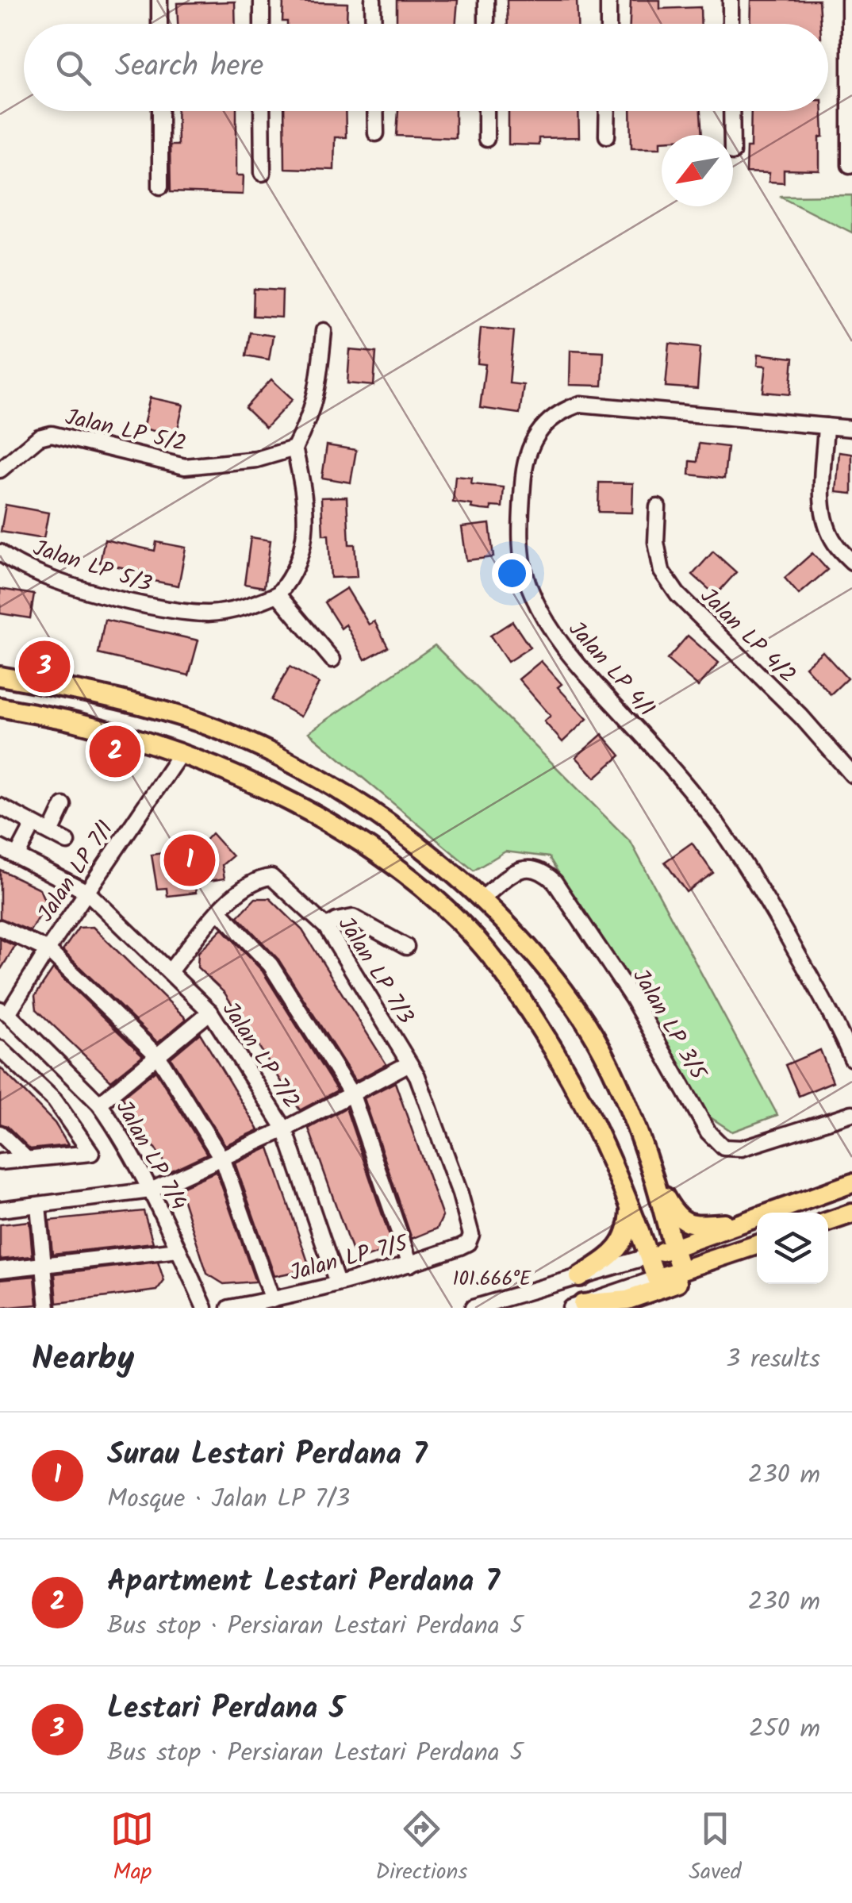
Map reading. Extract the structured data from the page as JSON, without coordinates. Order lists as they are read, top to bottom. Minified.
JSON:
{"streets":{"street":["Jalan LP 5/2","Jalan LP 5/3","Jalan LP 4/2","Jalan LP 4/1","Jalan LP 7/1","Jalan LP 7/3","Jalan LP 3/5","Jalan LP 7/2","Jalan LP 7/4","Jalan LP 7/5"]},"crossings":[["Jalan LP 7/1","Jalan LP 7/2"],["Jalan LP 7/1","Jalan LP 7/4"],["Jalan LP 7/3","Jalan LP 7/2"],["Jalan LP 7/3","Jalan LP 7/5"],["Jalan LP 7/2","Jalan LP 7/5"]],"north":"bottom left","page":{"search":"Search here","pins":["3","2","1"],"heading":["Nearby","3 results"],"list":[{"mark":"1","name":"Surau Lestari Perdana 7","note":"Mosque · Jalan LP 7/3","value":"230 m"},{"mark":"2","name":"Apartment Lestari Perdana 7","note":"Bus stop · Persiaran Lestari Perdana 5","value":"230 m"},{"mark":"3","name":"Lestari Perdana 5","note":"Bus stop · Persiaran Lestari Perdana 5","value":"250 m"}],"nav":["Map","Directions","Saved"]},"coordinates":["101.666°E"]}
